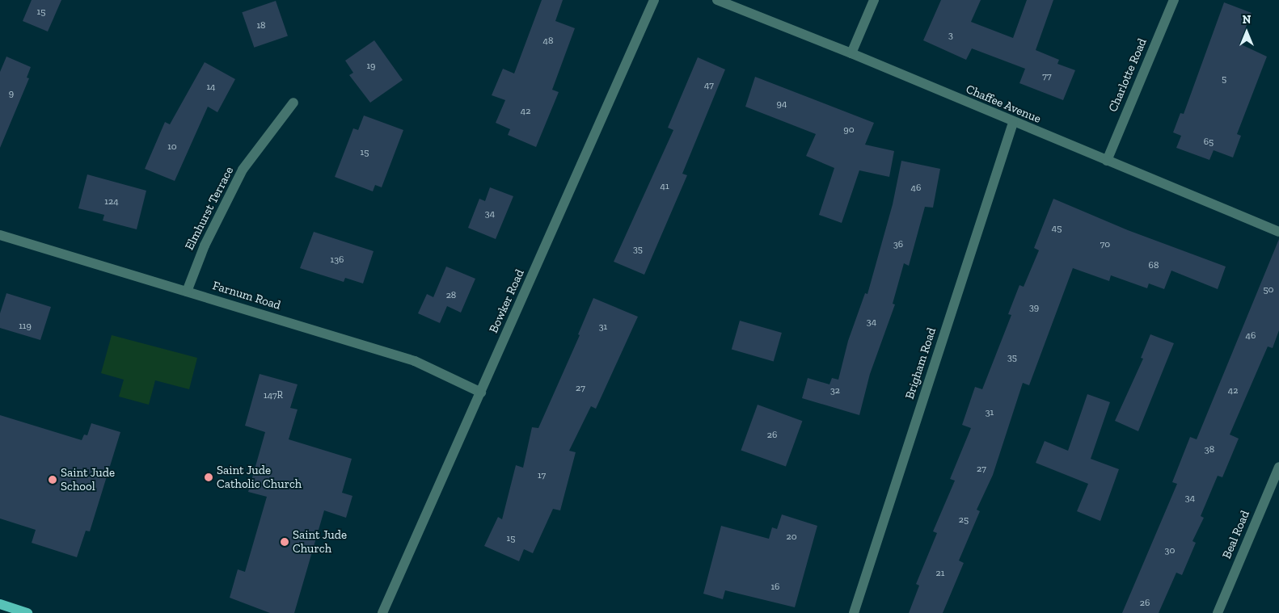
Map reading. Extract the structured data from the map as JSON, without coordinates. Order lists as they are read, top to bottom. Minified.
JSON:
{"streets":{"street":["Charlotte Road","Chaffee Avenue","Elmhurst Terrace","Farnum Road","Bowker Road","Brigham Road","Beal Road"]},"crossings":[["Charlotte Road","Chaffee Avenue"],["Chaffee Avenue","Brigham Road"],["Elmhurst Terrace","Farnum Road"],["Farnum Road","Bowker Road"]],"places":["Saint Jude Catholic Church","Saint Jude School","Saint Jude Church"],"house_numbers":["15","18","3","48","19","77","5","47","14","9","94","42","90","65","10","15","41","46","124","34","45","36","70","35","136","68","50","28","39","34","119","31","46","35","27","32","42","147R","31","26","38","27","17","34","25","20","15","30","21","16","26"],"north":"top"}
